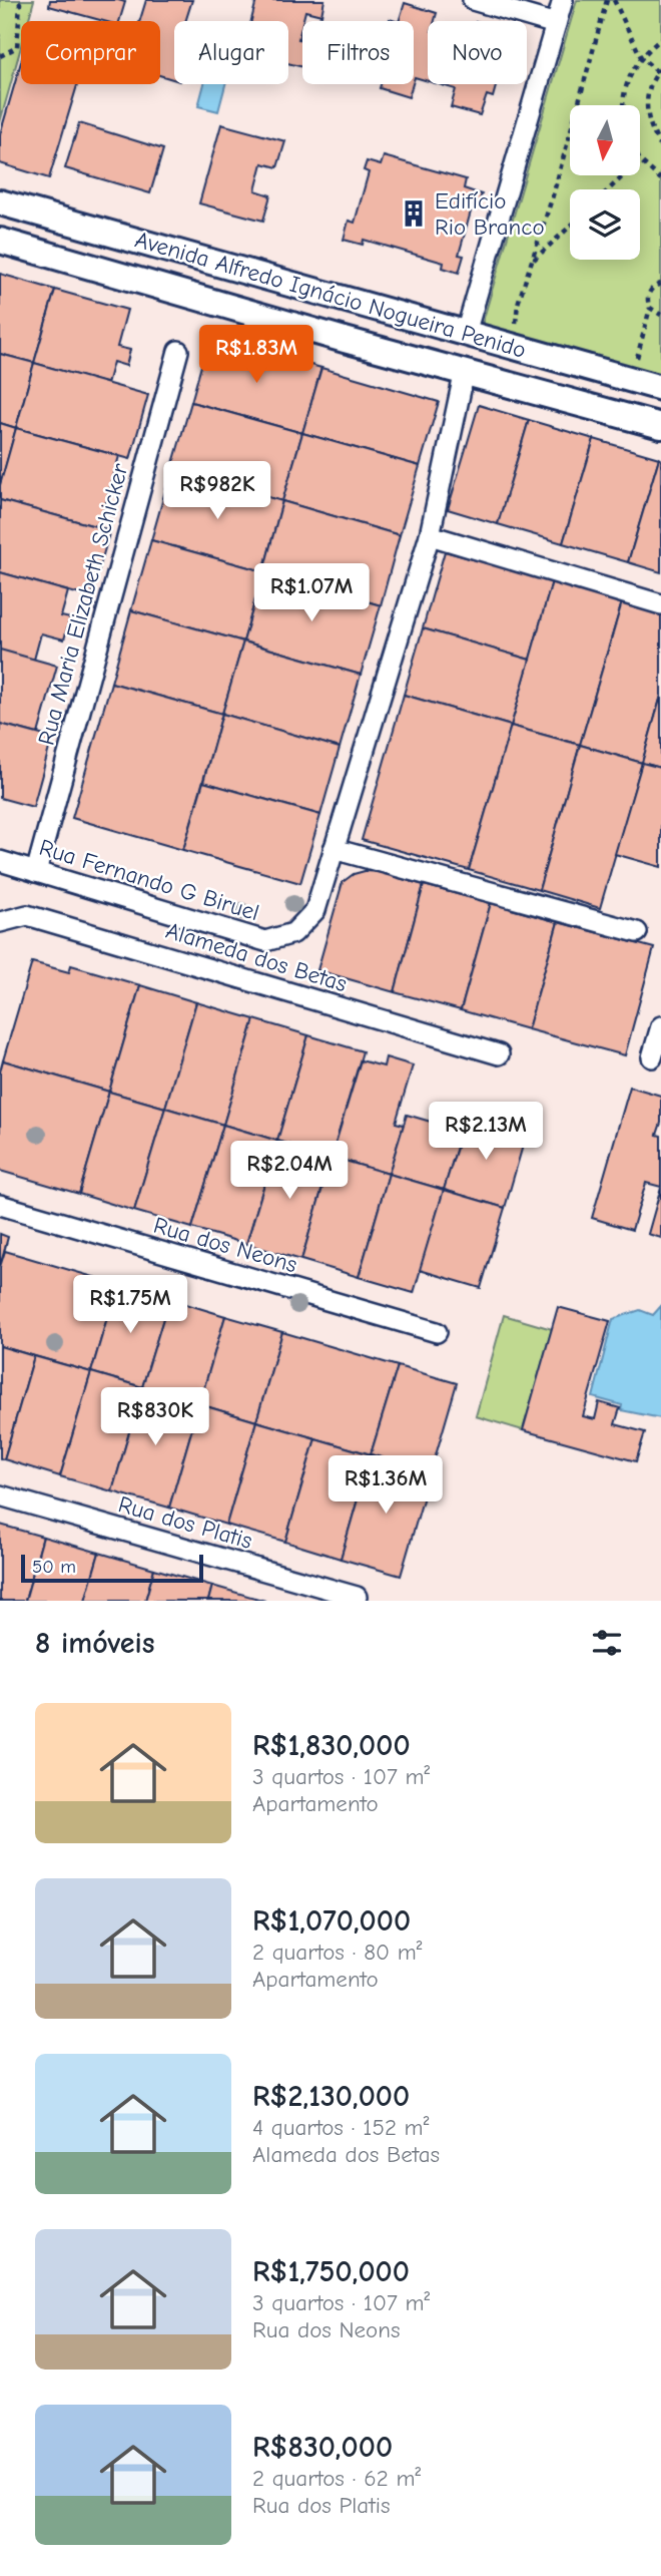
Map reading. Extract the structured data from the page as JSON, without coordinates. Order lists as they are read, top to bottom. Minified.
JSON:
{"streets":{"street":["Avenida Alfredo Ignácio Nogueira Penido","Rua Maria Elizabeth Schicker","Rua Fernando G Biruel","Alameda dos Betas","Rua dos Neons","Rua dos Platis"]},"crossings":[["Rua Maria Elizabeth Schicker","Rua Fernando G Biruel"]],"places":{"building":["Edifício Rio Branco"]},"scale_bar":"50 m","north":"bottom","page":{"chip":["Comprar","Alugar","Filtros","Novo"],"price":["R$1.83M","R$982K","R$1.07M","R$2.13M","R$2.04M","R$1.75M","R$830K","R$1.36M"],"scale":"50 m","heading":"8 imóveis","list":[{"name":"R$1,830,000","note":"3 quartos · 107 m² · Apartamento"},{"name":"R$1,070,000","note":"2 quartos · 80 m² · Apartamento"},{"name":"R$2,130,000","note":"4 quartos · 152 m² · Alameda dos Betas"},{"name":"R$1,750,000","note":"3 quartos · 107 m² · Rua dos Neons"},{"name":"R$830,000","note":"2 quartos · 62 m² · Rua dos Platis"}]}}
